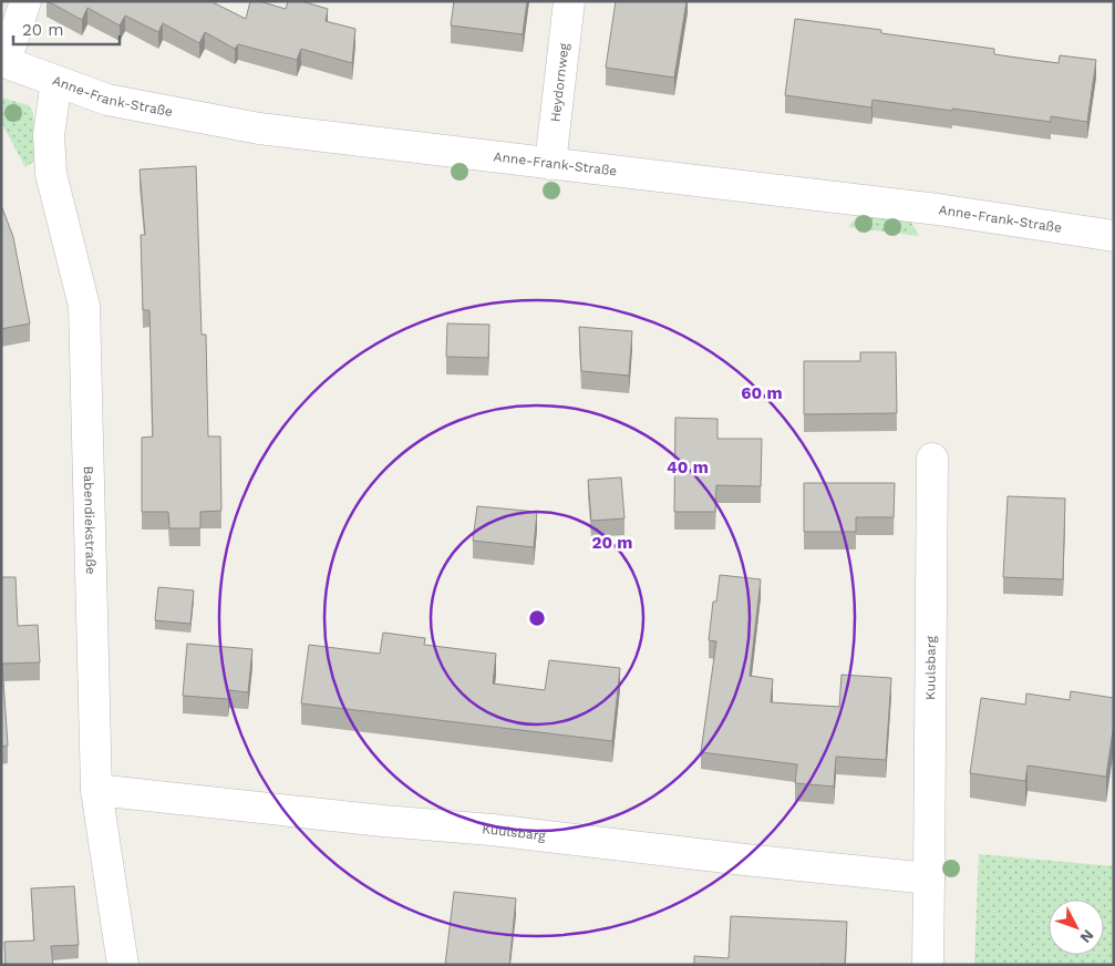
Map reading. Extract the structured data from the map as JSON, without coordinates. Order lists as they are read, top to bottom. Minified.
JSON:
{"streets":{"street":["Heydornweg","Anne-Frank-Straße","Babendiekstraße","Kuulsbarg"]},"crossings":[["Heydornweg","Anne-Frank-Straße"],["Anne-Frank-Straße","Babendiekstraße"],["Babendiekstraße","Kuulsbarg"]],"scale_bar":"20 m","north":"bottom right","rings":["60 m","40 m","20 m"]}
